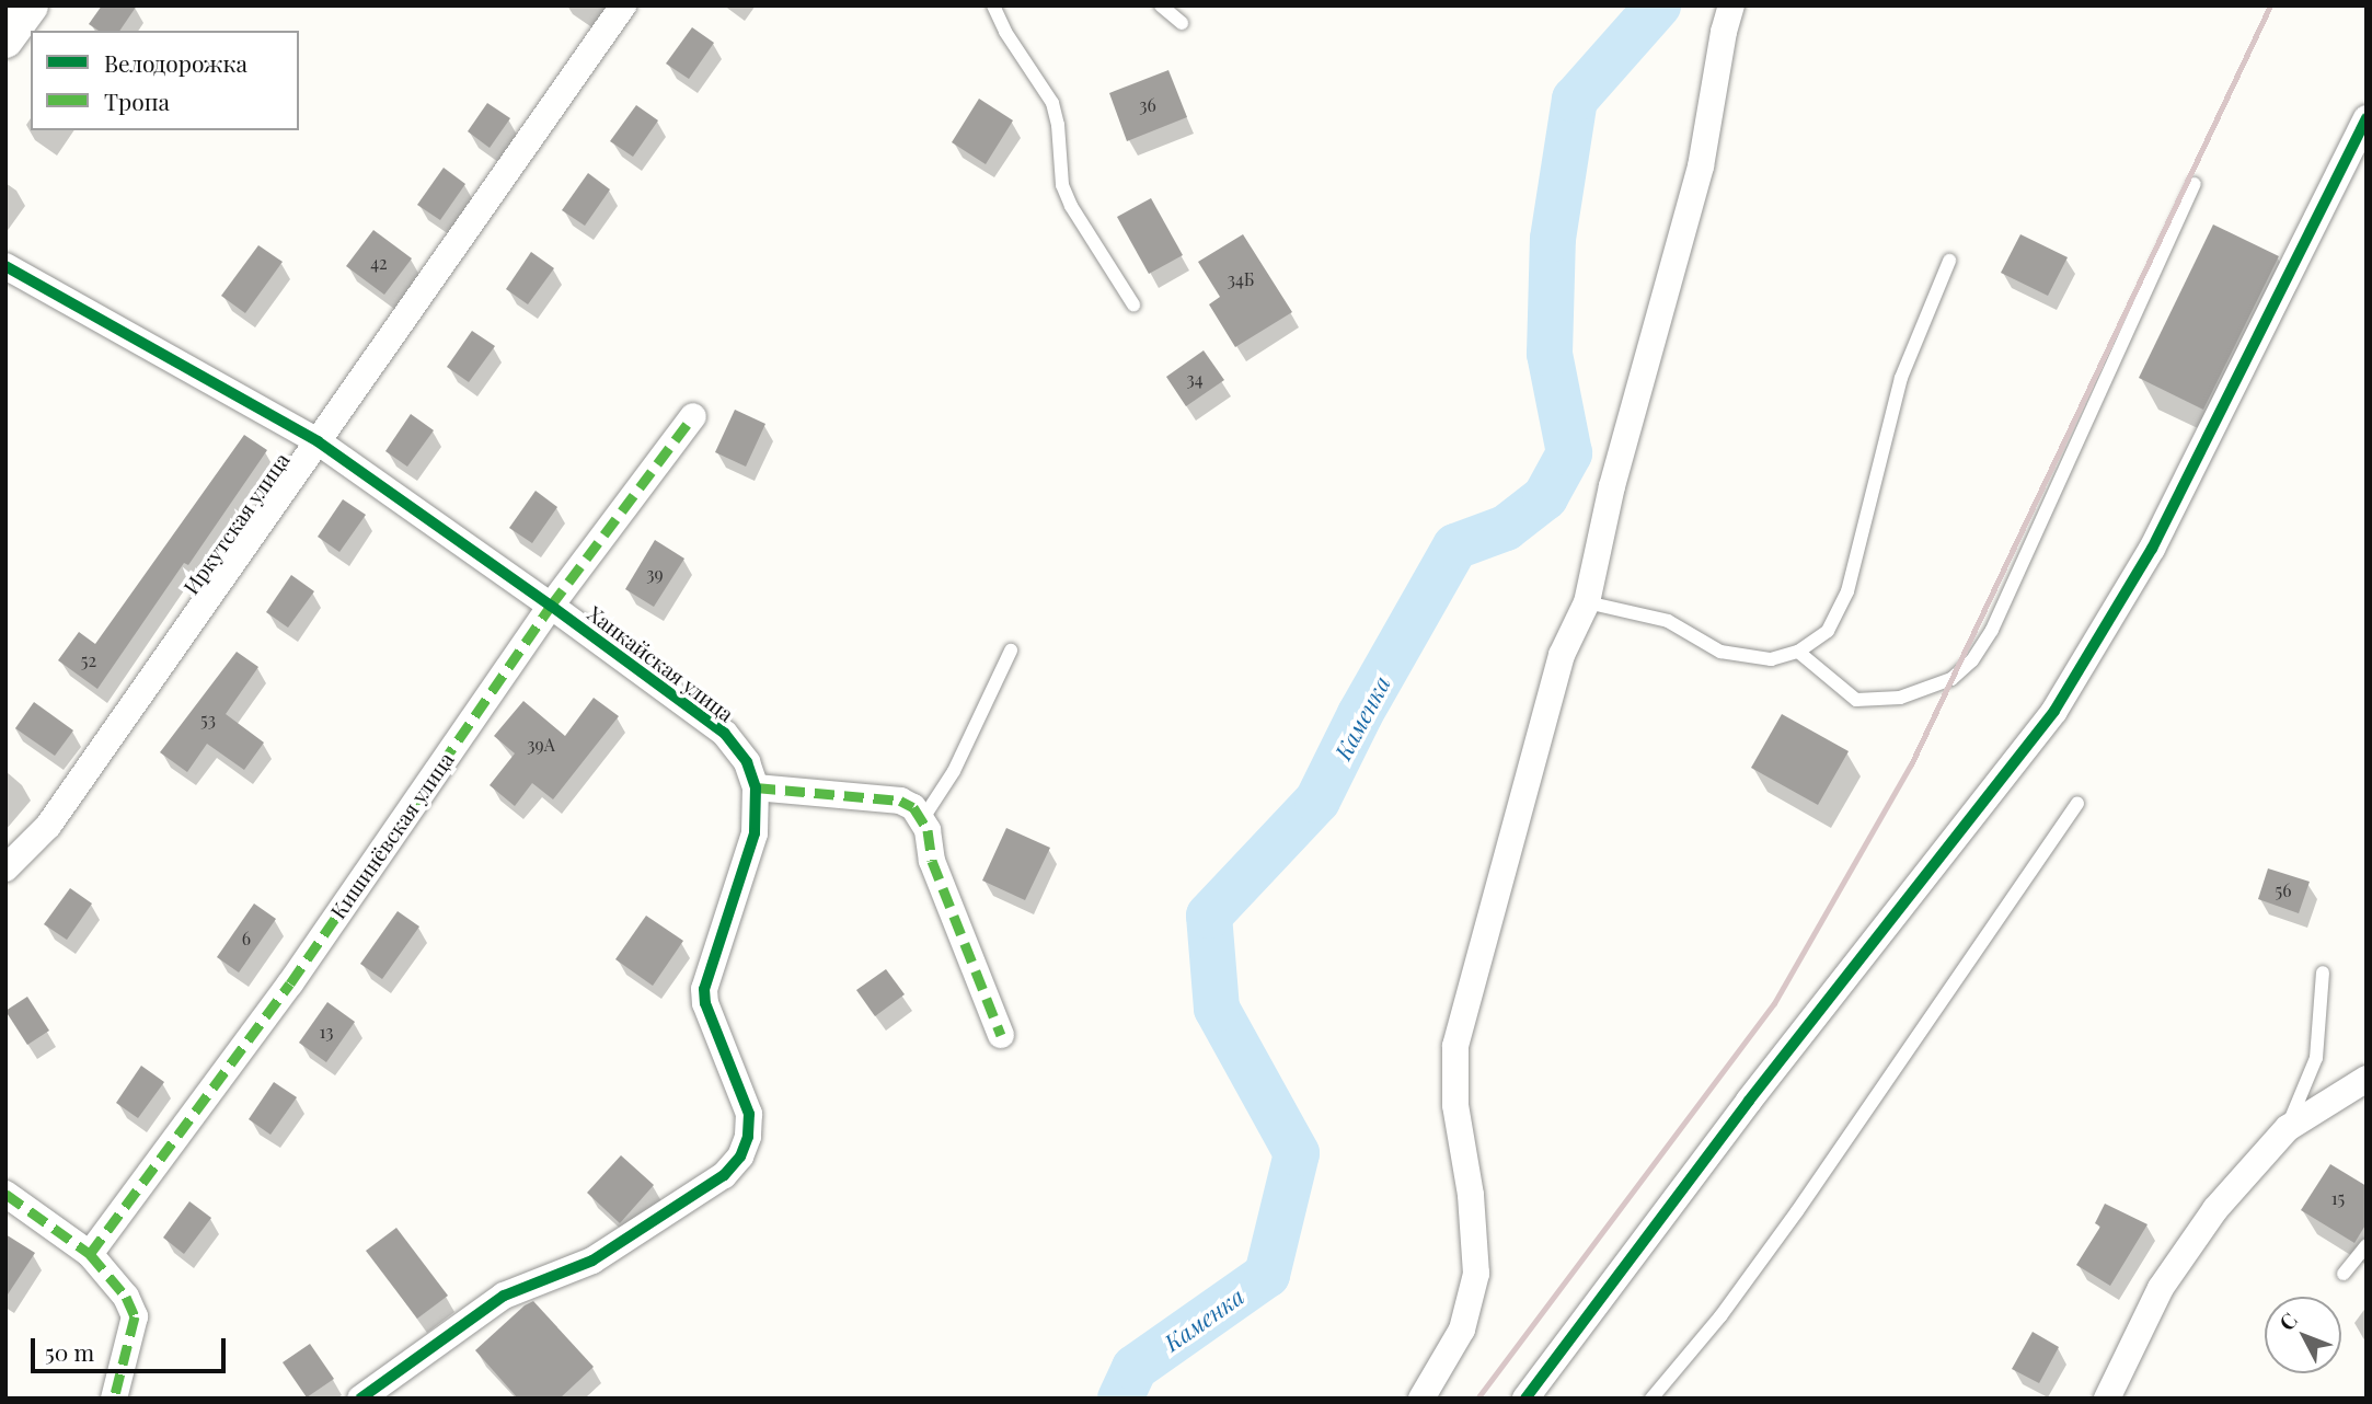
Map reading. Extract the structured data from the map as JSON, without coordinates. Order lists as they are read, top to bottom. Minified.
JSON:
{"streets":{"street":["Иркутская улица","Ханкайская улица","Кишинёвская улица"]},"crossings":[["Иркутская улица","Ханкайская улица"],["Ханкайская улица","Кишинёвская улица"]],"water":["Каменка"],"house_numbers":["36","42","34Б","34","39","52","53","39А","56","6","13","15"],"legend":["Велодорожка","Тропа"],"scale_bar":"50 m","north":"top left"}
